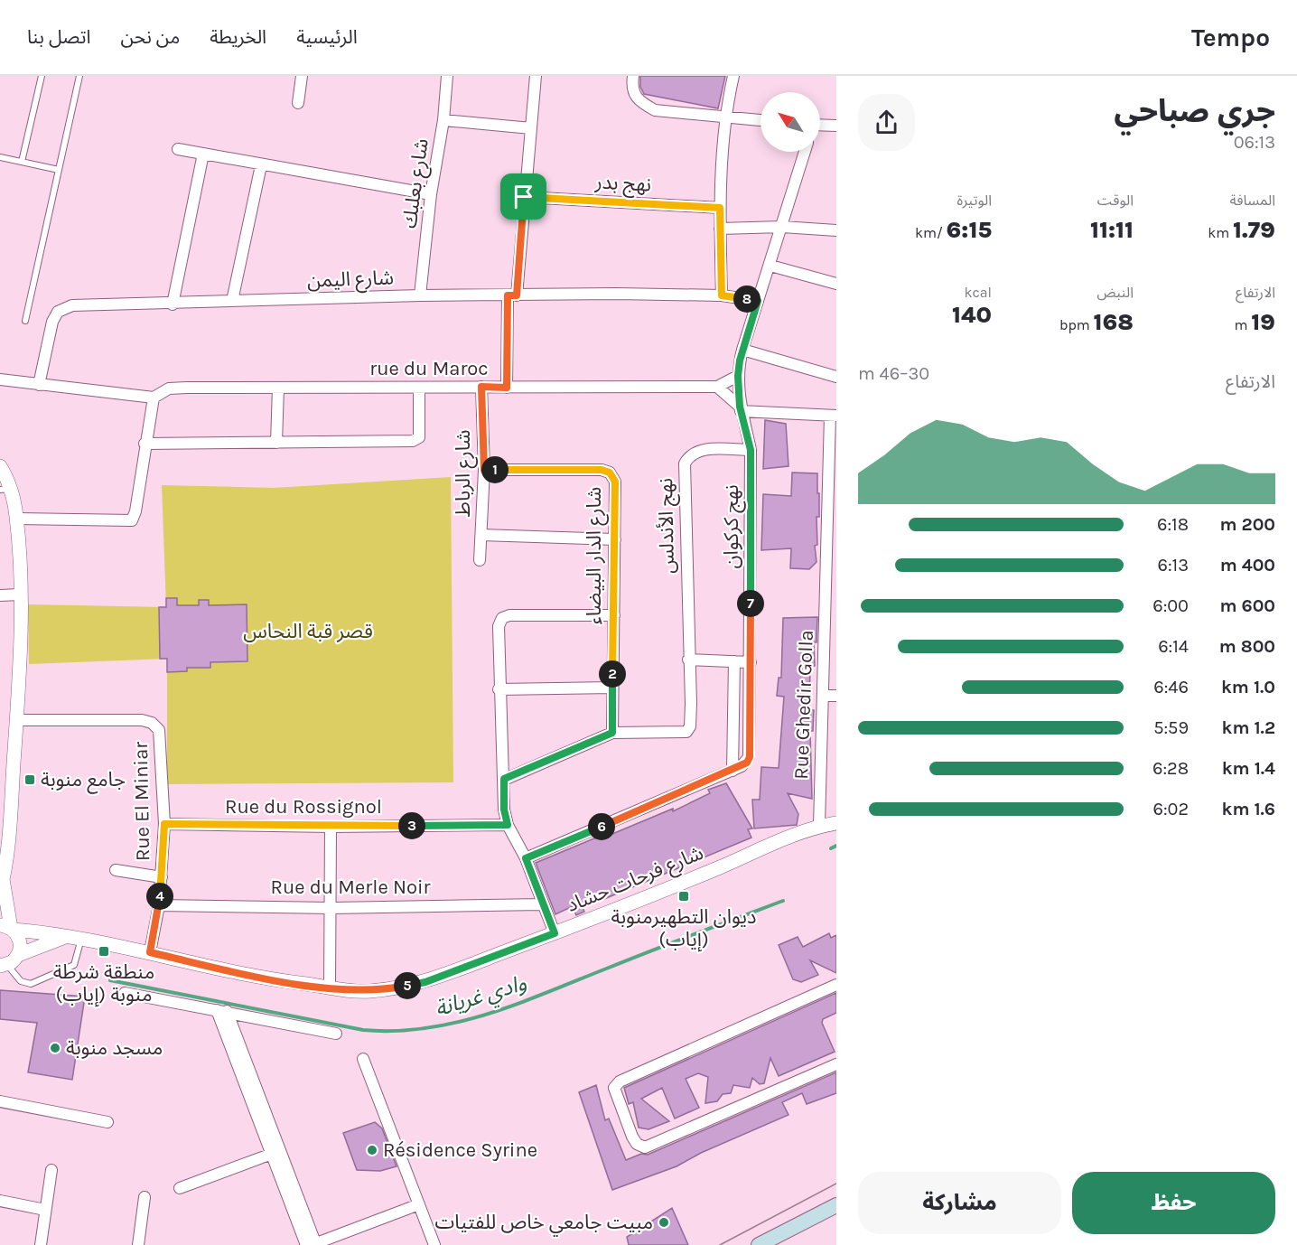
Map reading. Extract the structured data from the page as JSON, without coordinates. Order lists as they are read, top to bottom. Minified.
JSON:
{"streets":{"street":["شارع بعلبك","نهج بدر","شارع اليمن","rue du Maroc","شارع الرباط","نهج الأندلس","نهج كركوان","شارع الدار البيضاء","Rue Ghedir Golla","Rue El Miniar","Rue du Rossignol","شارع فرحات حشاد","Rue du Merle Noir"]},"crossings":[["شارع بعلبك","شارع اليمن"],["rue du Maroc","شارع الرباط"],["شارع الرباط","شارع الدار البيضاء"],["نهج الأندلس","نهج كركوان"],["نهج الأندلس","شارع الدار البيضاء"],["Rue Ghedir Golla","شارع فرحات حشاد"],["Rue El Miniar","Rue du Rossignol"],["Rue El Miniar","شارع فرحات حشاد"],["Rue El Miniar","Rue du Merle Noir"]],"water":["وادي غريانة"],"parks":["قصر قبة النحاس"],"places":{"transit":["جامع منوبة","ديوان التطهيرمنوبة (إياب)","منطقة شرطة منوبة (إياب)"],"other":["مسجد منوبة","Résidence Syrine","مبيت جامعي خاص للفتيات"]},"north":"top left","page":{"header":"Tempo","nav":["الرئيسية","الخريطة","من نحن","اتصل بنا"],"heading":["جري صباحي","06:13"],"stats":[["المسافة","1.79 km"],["الوقت","11:11"],["الوتيرة","6:15 /km"],["الارتفاع","19 m"],["النبض","168 bpm"],["kcal","140"]],"pins":["8","1","7","2","3","6","4","5"],"chart":["الارتفاع","30–46 m"],"list":[{"name":"200 m","note":"6:18"},{"name":"400 m","note":"6:13"},{"name":"600 m","note":"6:00"},{"name":"800 m","note":"6:14"},{"name":"1.0 km","note":"6:46"},{"name":"1.2 km","note":"5:59"},{"name":"1.4 km","note":"6:28"},{"name":"1.6 km","note":"6:02"}],"buttons":["حفظ","مشاركة"]}}
